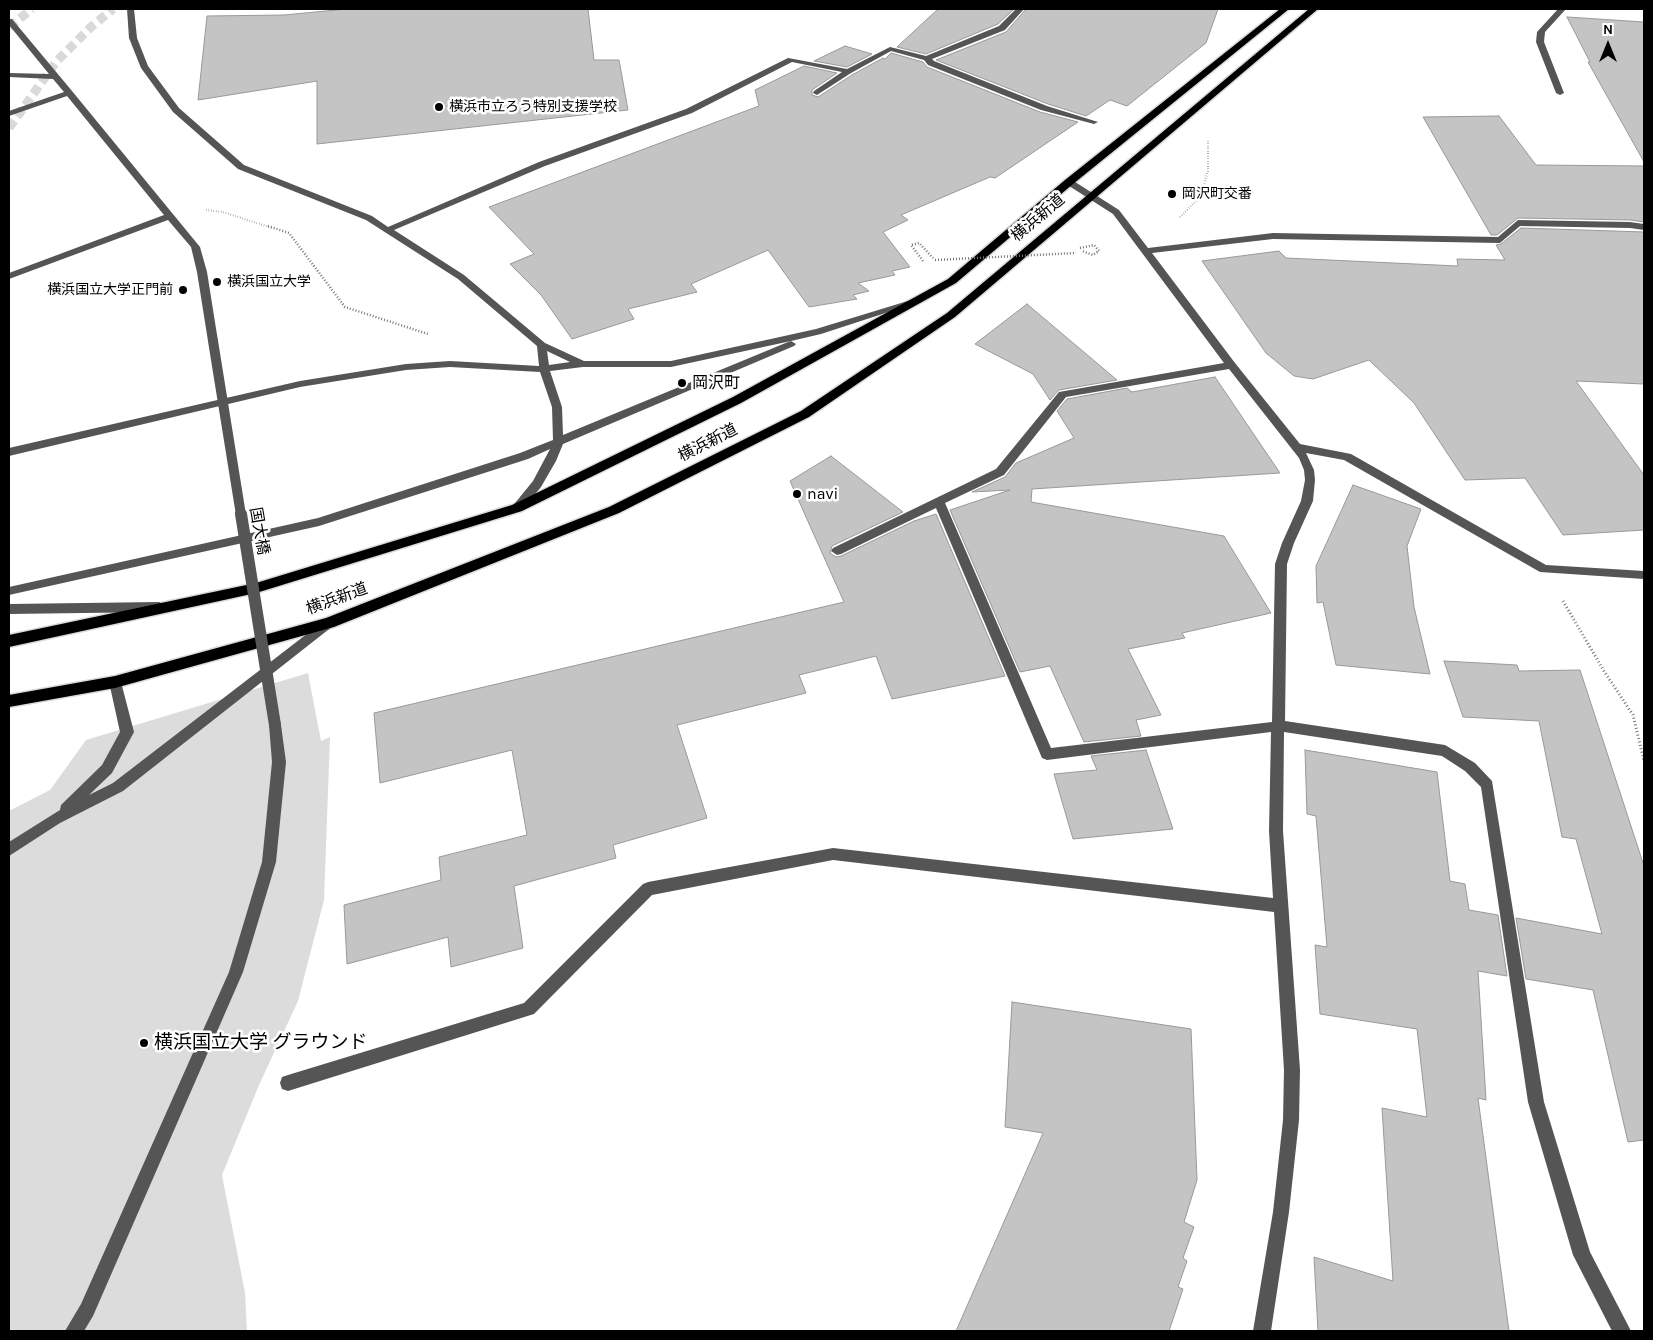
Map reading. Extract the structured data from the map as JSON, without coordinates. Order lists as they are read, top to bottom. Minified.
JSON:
{"streets":{"highway":["横浜新道"],"street":["国大橋"]},"places":["横浜市立ろう特別支援学校","岡沢町交番","横浜国立大学","横浜国立大学正門前","岡沢町","navi","横浜国立大学 グラウンド"],"north":"top"}
